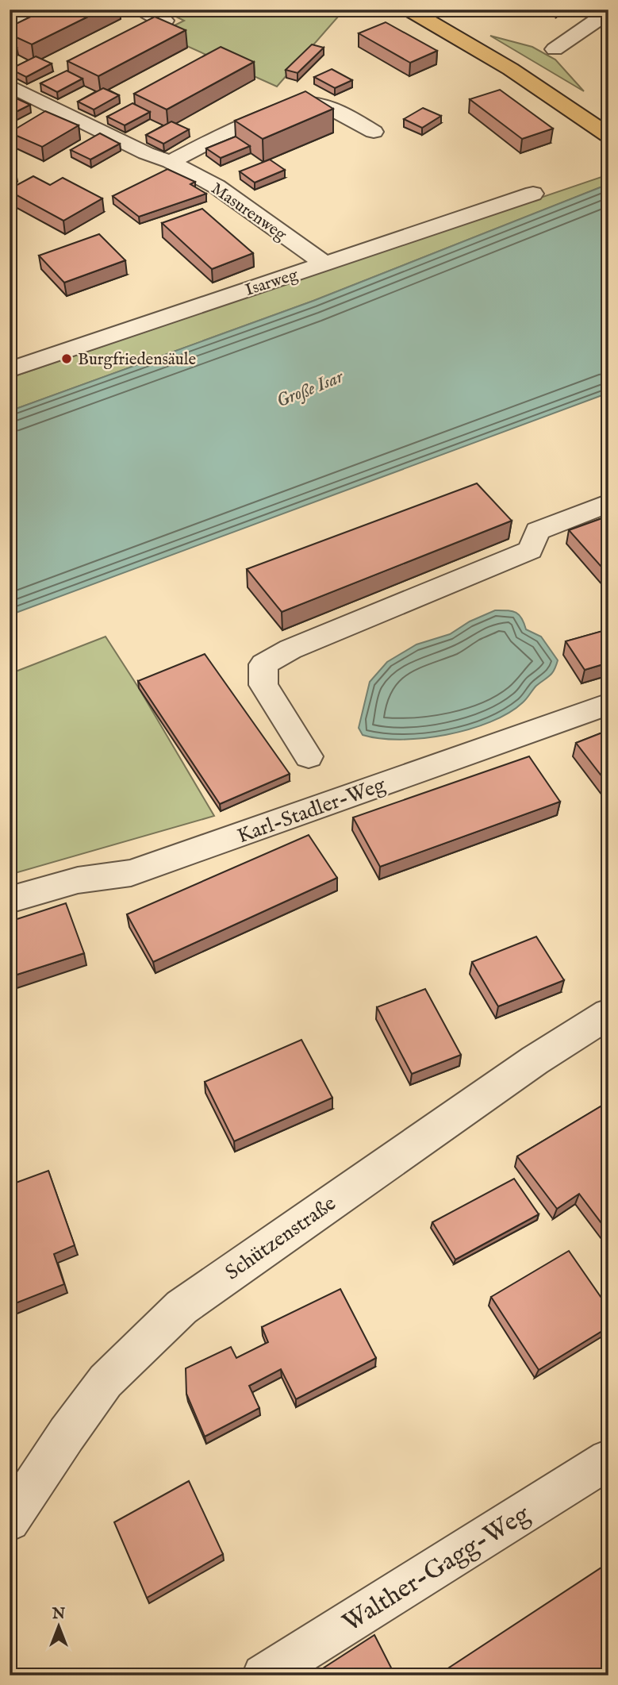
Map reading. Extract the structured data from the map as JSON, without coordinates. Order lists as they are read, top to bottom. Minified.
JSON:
{"streets":{"street":["Masurenweg","Isarweg","Karl-Stadler-Weg","Schützenstraße","Walther-Gagg-Weg"]},"crossings":[["Masurenweg","Isarweg"]],"water":["Große Isar"],"places":["Burgfriedensäule"],"north":"top"}
